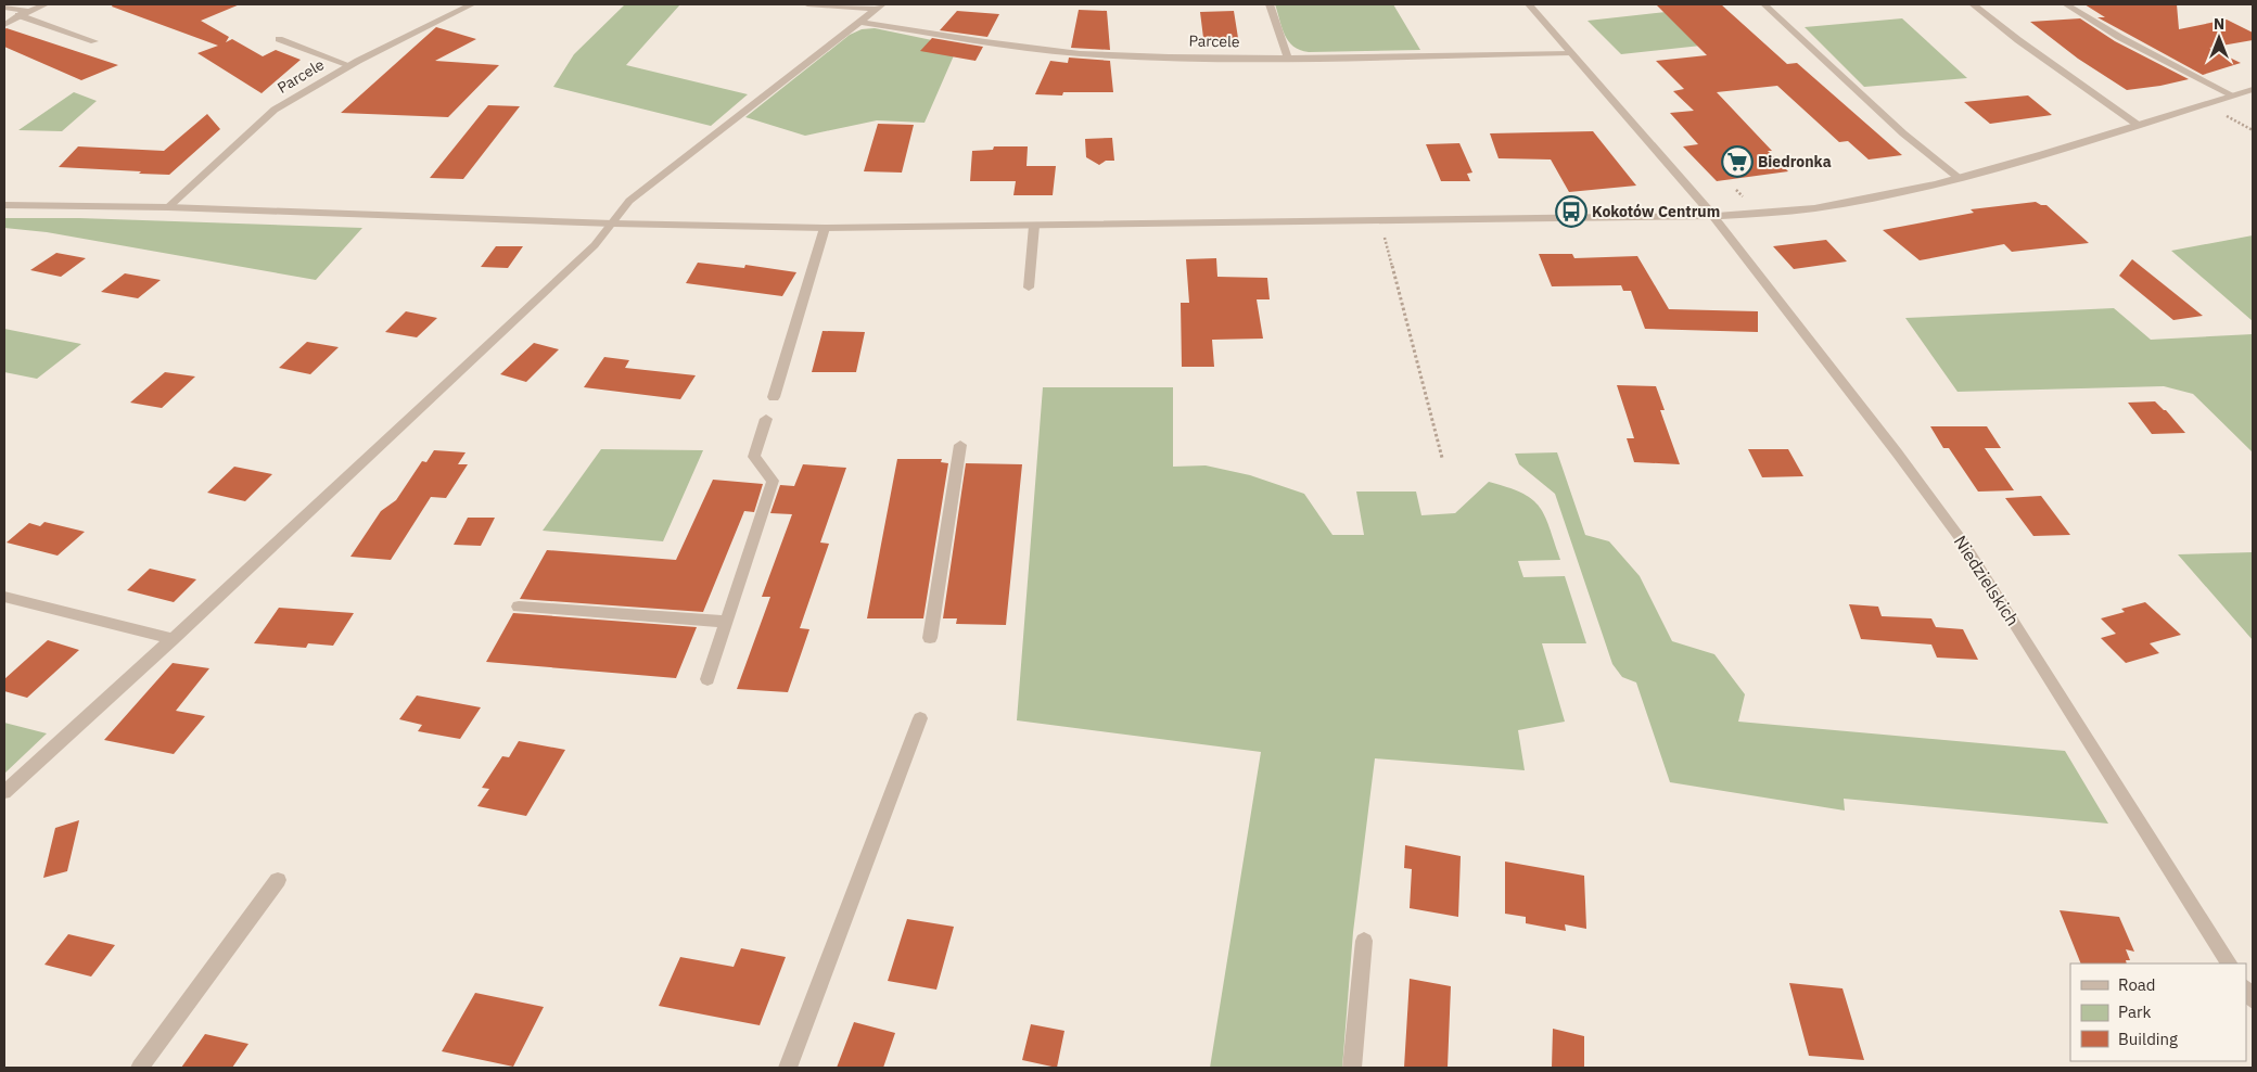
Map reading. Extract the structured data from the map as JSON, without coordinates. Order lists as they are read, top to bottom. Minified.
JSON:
{"streets":{"street":["Parcele","Niedzielskich"]},"crossings":[["Parcele","Niedzielskich"]],"places":{"supermarket":["Biedronka"],"bus stop":["Kokotów Centrum"]},"legend":["Road","Park","Building"],"north":"top"}
